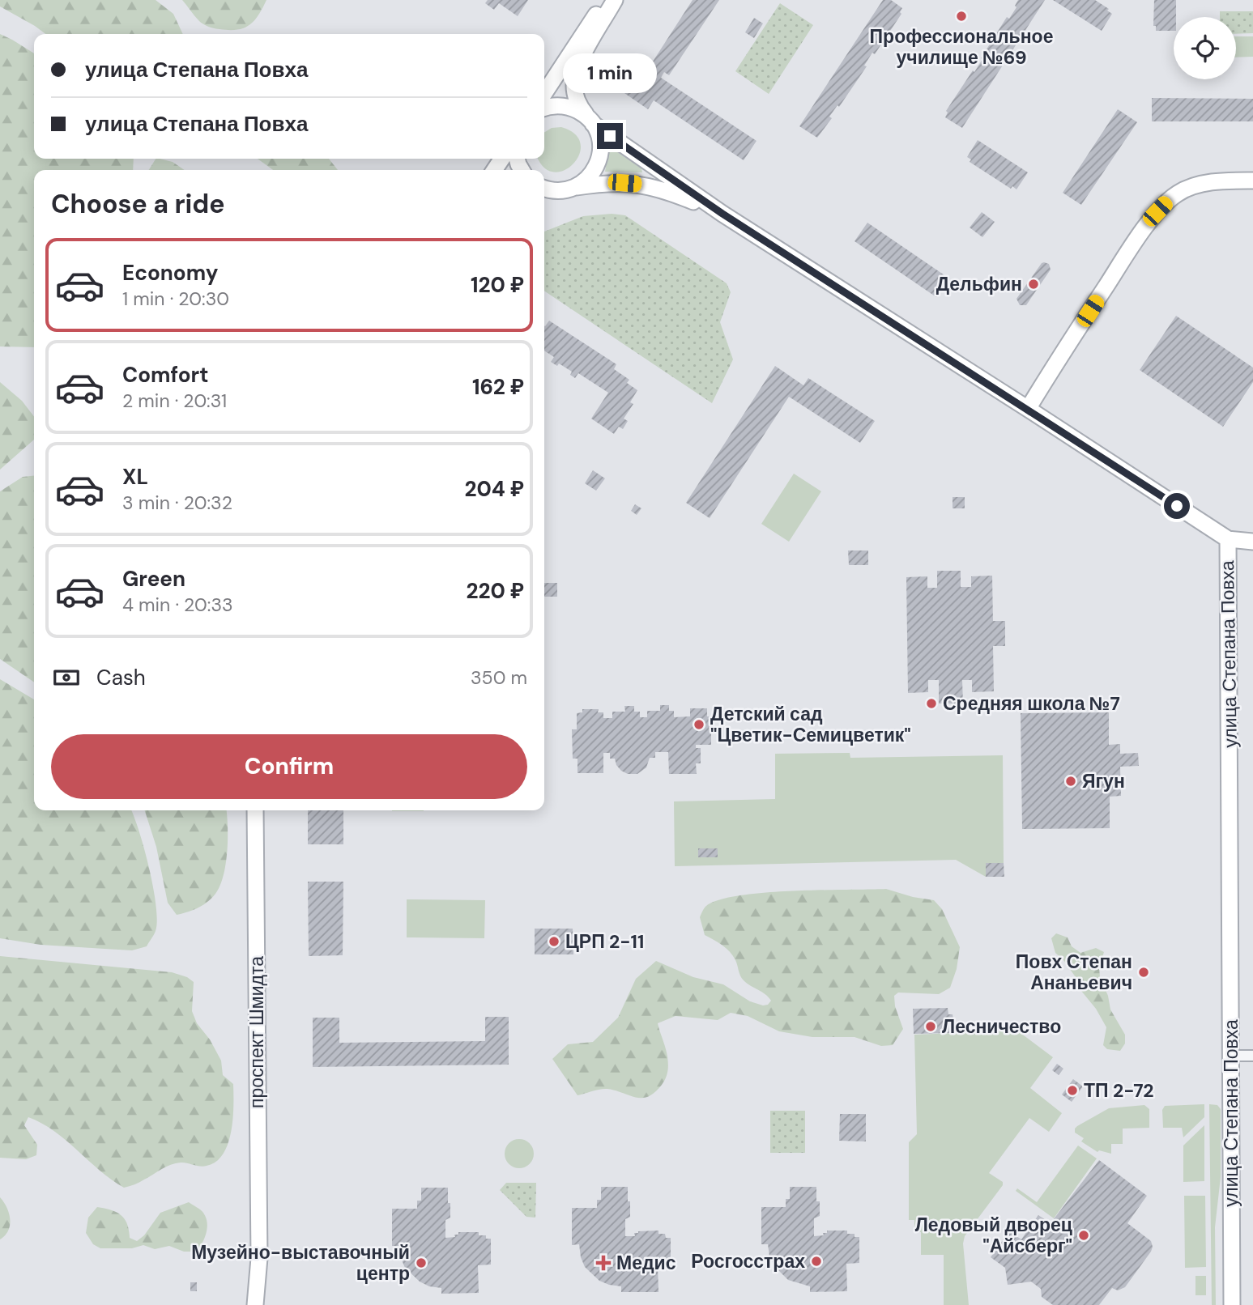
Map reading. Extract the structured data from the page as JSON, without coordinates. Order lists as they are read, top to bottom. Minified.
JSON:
{"streets":{"street":["улица Степана Повха","проспект Шмидта"]},"places":{"other":["Профессиональное училище №69","Дельфин","Средняя школа №7","Детский сад \"Цветик-Семицветик\"","Ягун","ЦРП 2-11","Повх Степан Ананьевич","Лесничество","ТП 2-72","Ледовый дворец \"Айсберг\"","Росгосстрах","Музейно-выставочный центр"],"health":["Медис"]},"page":{"banner":["улица Степана Повха","улица Степана Повха"],"bubble":"1 min","heading":"Choose a ride","list":[{"name":"Economy","note":"1 min · 20:30","value":"120 ₽"},{"name":"Comfort","note":"2 min · 20:31","value":"162 ₽"},{"name":"XL","note":"3 min · 20:32","value":"204 ₽"},{"name":"Green","note":"4 min · 20:33","value":"220 ₽"}],"pay":["Cash","350 m"],"buttons":"Confirm"}}
